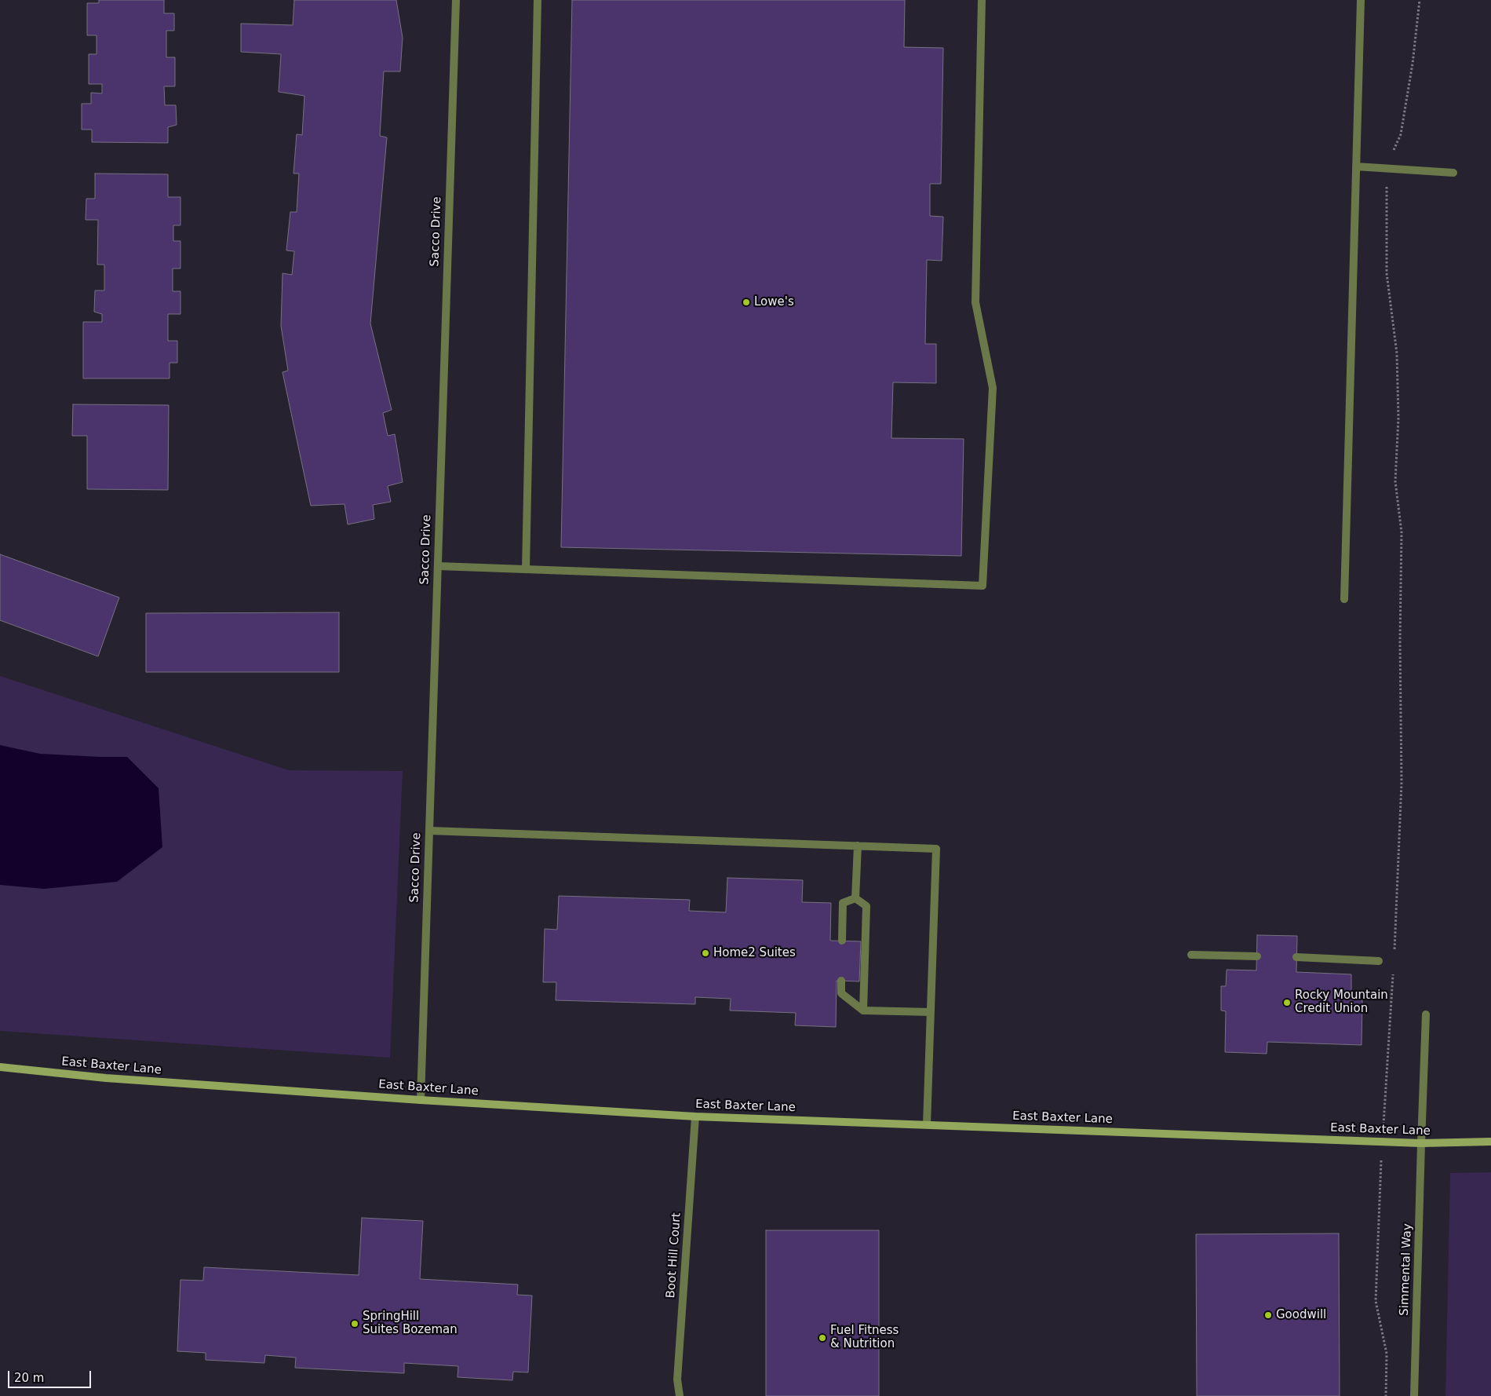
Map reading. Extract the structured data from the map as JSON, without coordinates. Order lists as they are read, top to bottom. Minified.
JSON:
{"streets":{"main road":["East Baxter Lane"],"street":["Sacco Drive","Boot Hill Court","Simmental Way"]},"crossings":[["Sacco Drive","East Baxter Lane"],["East Baxter Lane","Boot Hill Court"],["East Baxter Lane","Simmental Way"]],"places":["Lowe's","Home2 Suites","Rocky Mountain Credit Union","Goodwill","SpringHill Suites Bozeman","Fuel Fitness & Nutrition"],"scale_bar":"20 m"}
